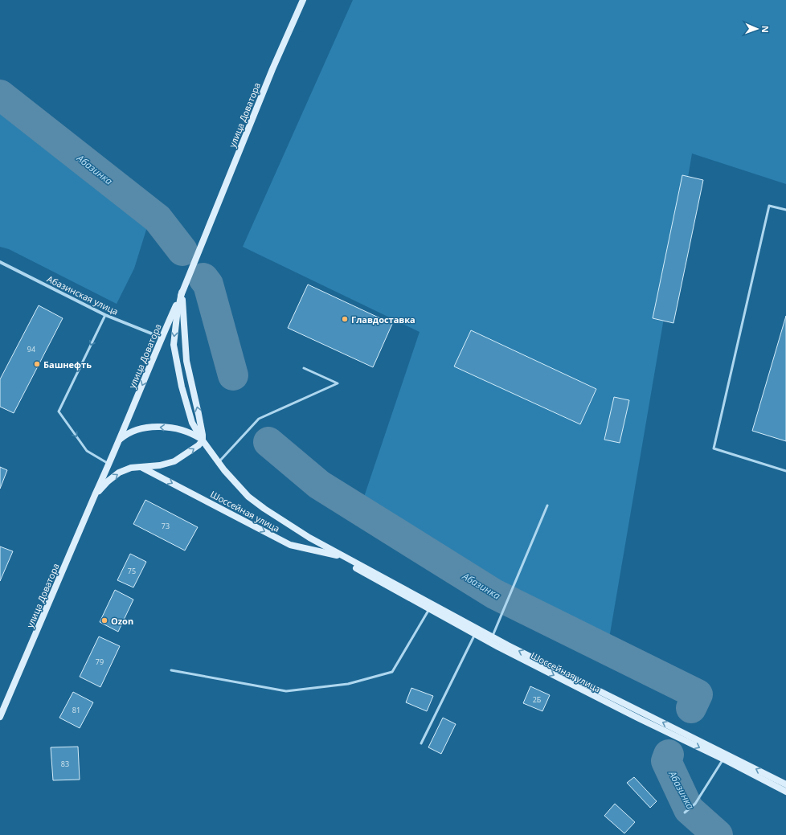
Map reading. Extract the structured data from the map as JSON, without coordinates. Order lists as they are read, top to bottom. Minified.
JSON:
{"streets":{"main road":["улица Доватора","Шоссейная улица"],"street":["Абазинская улица"]},"crossings":[["улица Доватора","Абазинская улица"],["улица Доватора","Шоссейная улица"]],"water":["Абазинка"],"places":["Главдоставка","Башнефть","Ozon"],"house_numbers":["94","73","75","79","2Б","81","83"],"north":"right"}
